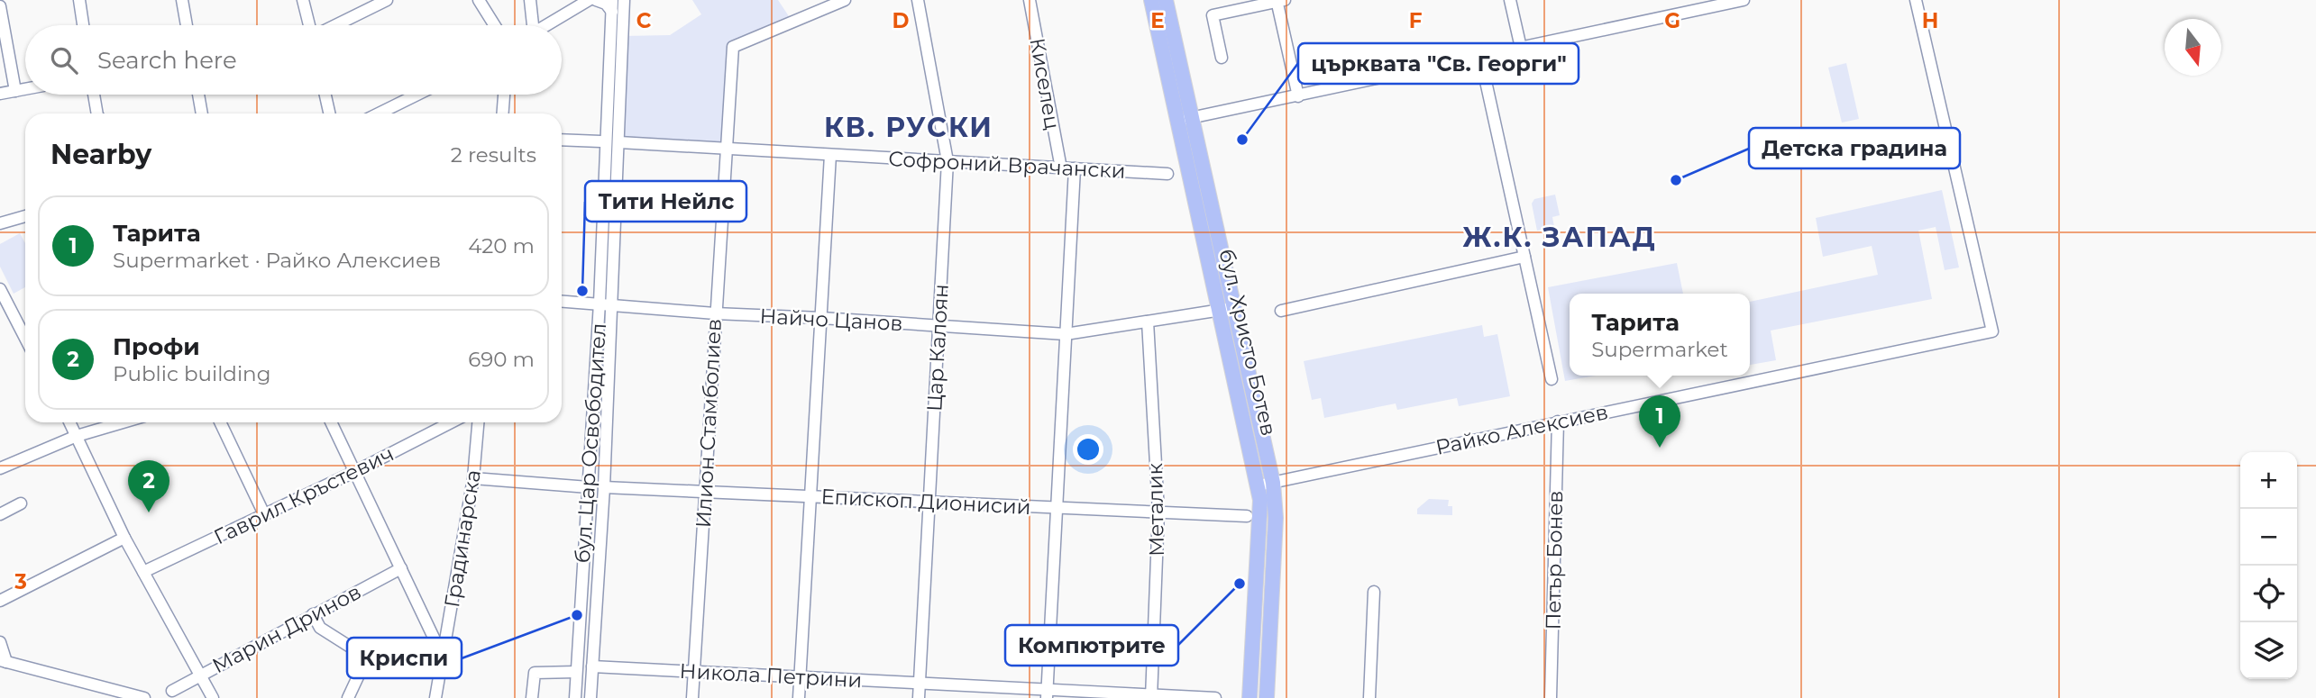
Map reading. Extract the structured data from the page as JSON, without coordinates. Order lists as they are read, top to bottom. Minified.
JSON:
{"streets":{"main road":["бул. Христо Ботев"],"street":["Киселец","Софроний Врачански","Найчо Цанов","Цар Калоян","Илион Стамболиев","Райко Алексиев","бул. Цар Освободител","Гаврил Кръстевич","Епископ Дионисий","Металик","Градинарска","Петър Бонев","Марин Дринов","Никола Петрини"]},"crossings":[["Киселец","Софроний Врачански"],["Софроний Врачански","Цар Калоян"],["Софроний Врачански","Илион Стамболиев"],["Софроний Врачански","бул. Цар Освободител"],["Найчо Цанов","бул. Христо Ботев"],["Найчо Цанов","Цар Калоян"],["Найчо Цанов","Илион Стамболиев"],["Найчо Цанов","бул. Цар Освободител"],["Найчо Цанов","Металик"],["бул. Христо Ботев","Райко Алексиев"],["Цар Калоян","Епископ Дионисий"],["Цар Калоян","Никола Петрини"],["Илион Стамболиев","Епископ Дионисий"],["Илион Стамболиев","Никола Петрини"],["Райко Алексиев","Петър Бонев"],["бул. Цар Освободител","Епископ Дионисий"],["бул. Цар Освободител","Никола Петрини"],["Епископ Дионисий","Металик"],["Металик","Никола Петрини"]],"districts":["КВ. РУСКИ","Ж.К. ЗАПАД"],"places":["църквата \"Св. Георги\"","Детска градина","Тити Нейлс","Компютрите","Криспи"],"north":"bottom","page":{"search":"Search here","heading":["Nearby","2 results"],"list":[{"mark":"1","name":"Тарита","note":"Supermarket · Райко Алексиев","value":"420 m"},{"mark":"2","name":"Профи","note":"Public building","value":"690 m"}],"popup":["Тарита","Supermarket"],"pins":["1","2"],"map_buttons":["+","−"]},"grid":{"columns":["C","D","E","F","G","H"],"rows":["3"]}}
